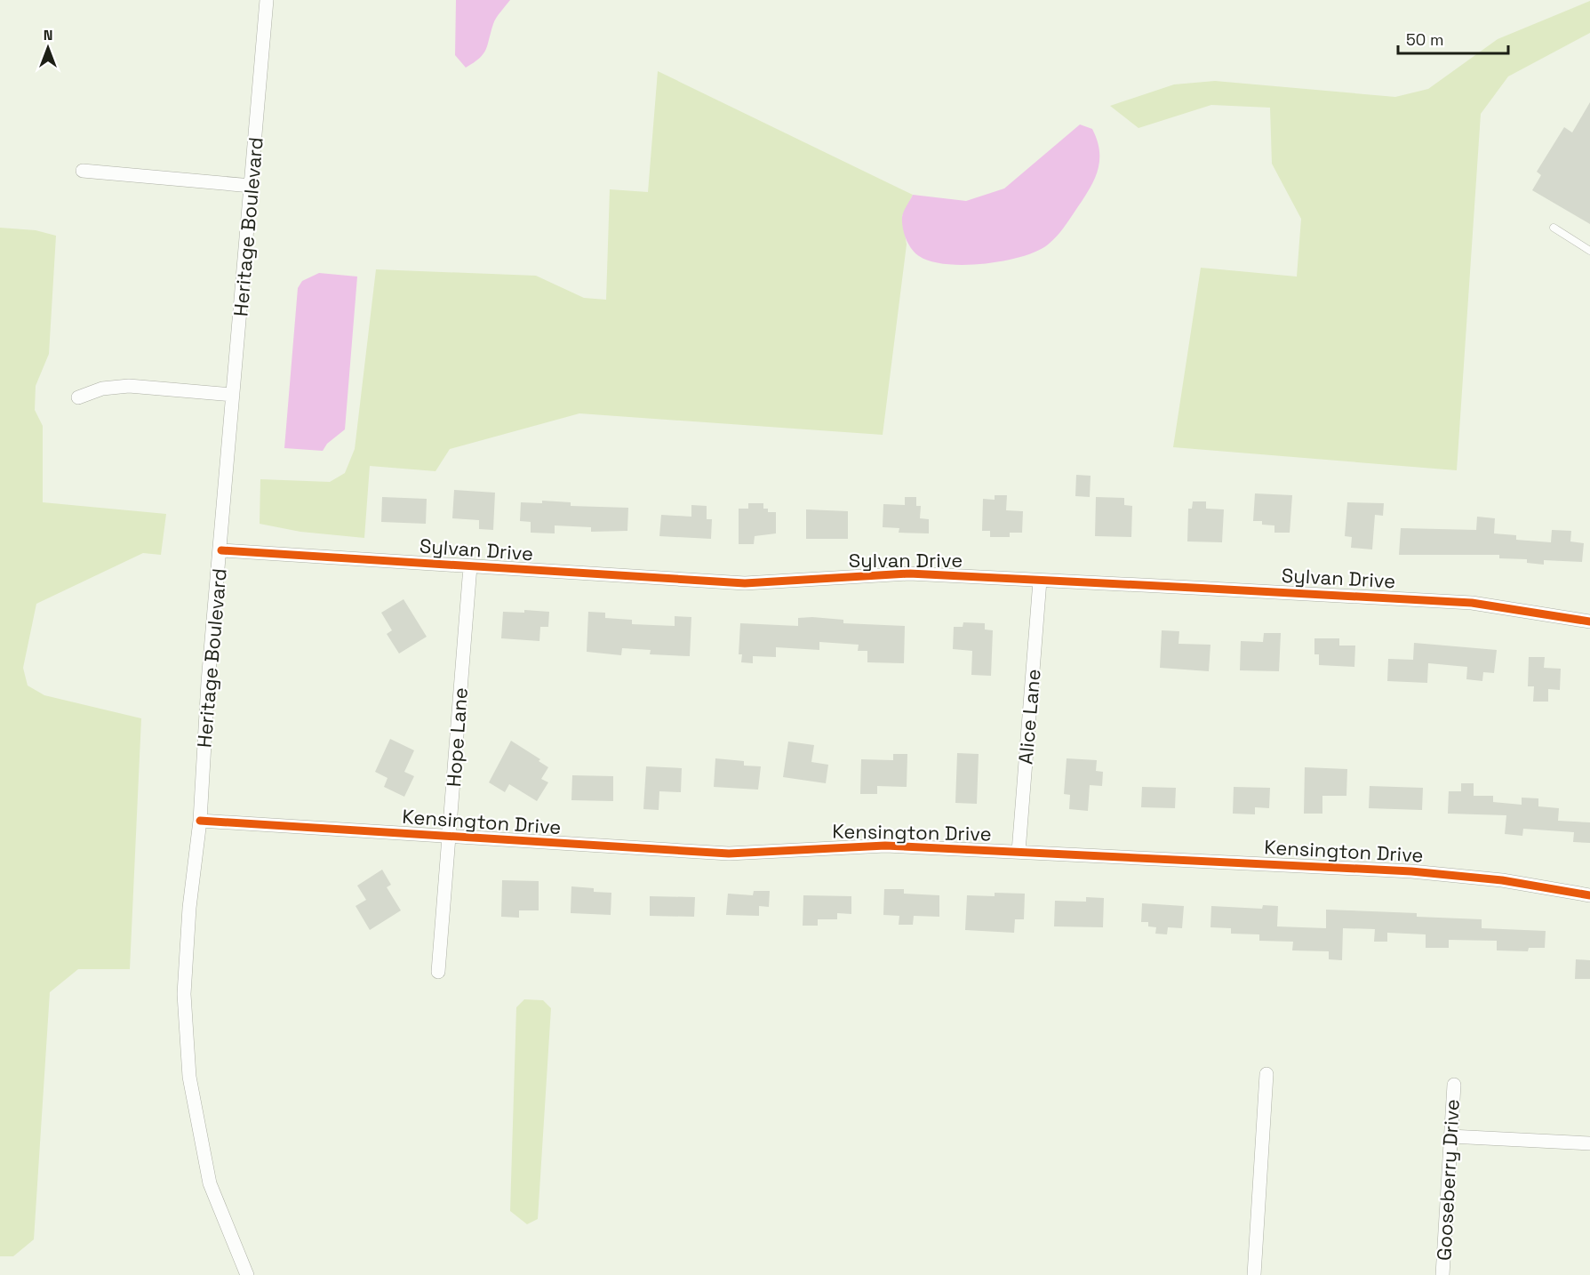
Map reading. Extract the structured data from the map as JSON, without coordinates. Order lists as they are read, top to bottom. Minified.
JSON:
{"streets":{"street":["Heritage Boulevard","Sylvan Drive","Alice Lane","Hope Lane","Kensington Drive","Gooseberry Drive"]},"crossings":[["Heritage Boulevard","Sylvan Drive"],["Heritage Boulevard","Kensington Drive"],["Sylvan Drive","Alice Lane"],["Sylvan Drive","Hope Lane"],["Alice Lane","Kensington Drive"],["Hope Lane","Kensington Drive"]],"scale_bar":"50 m","north":"top"}
